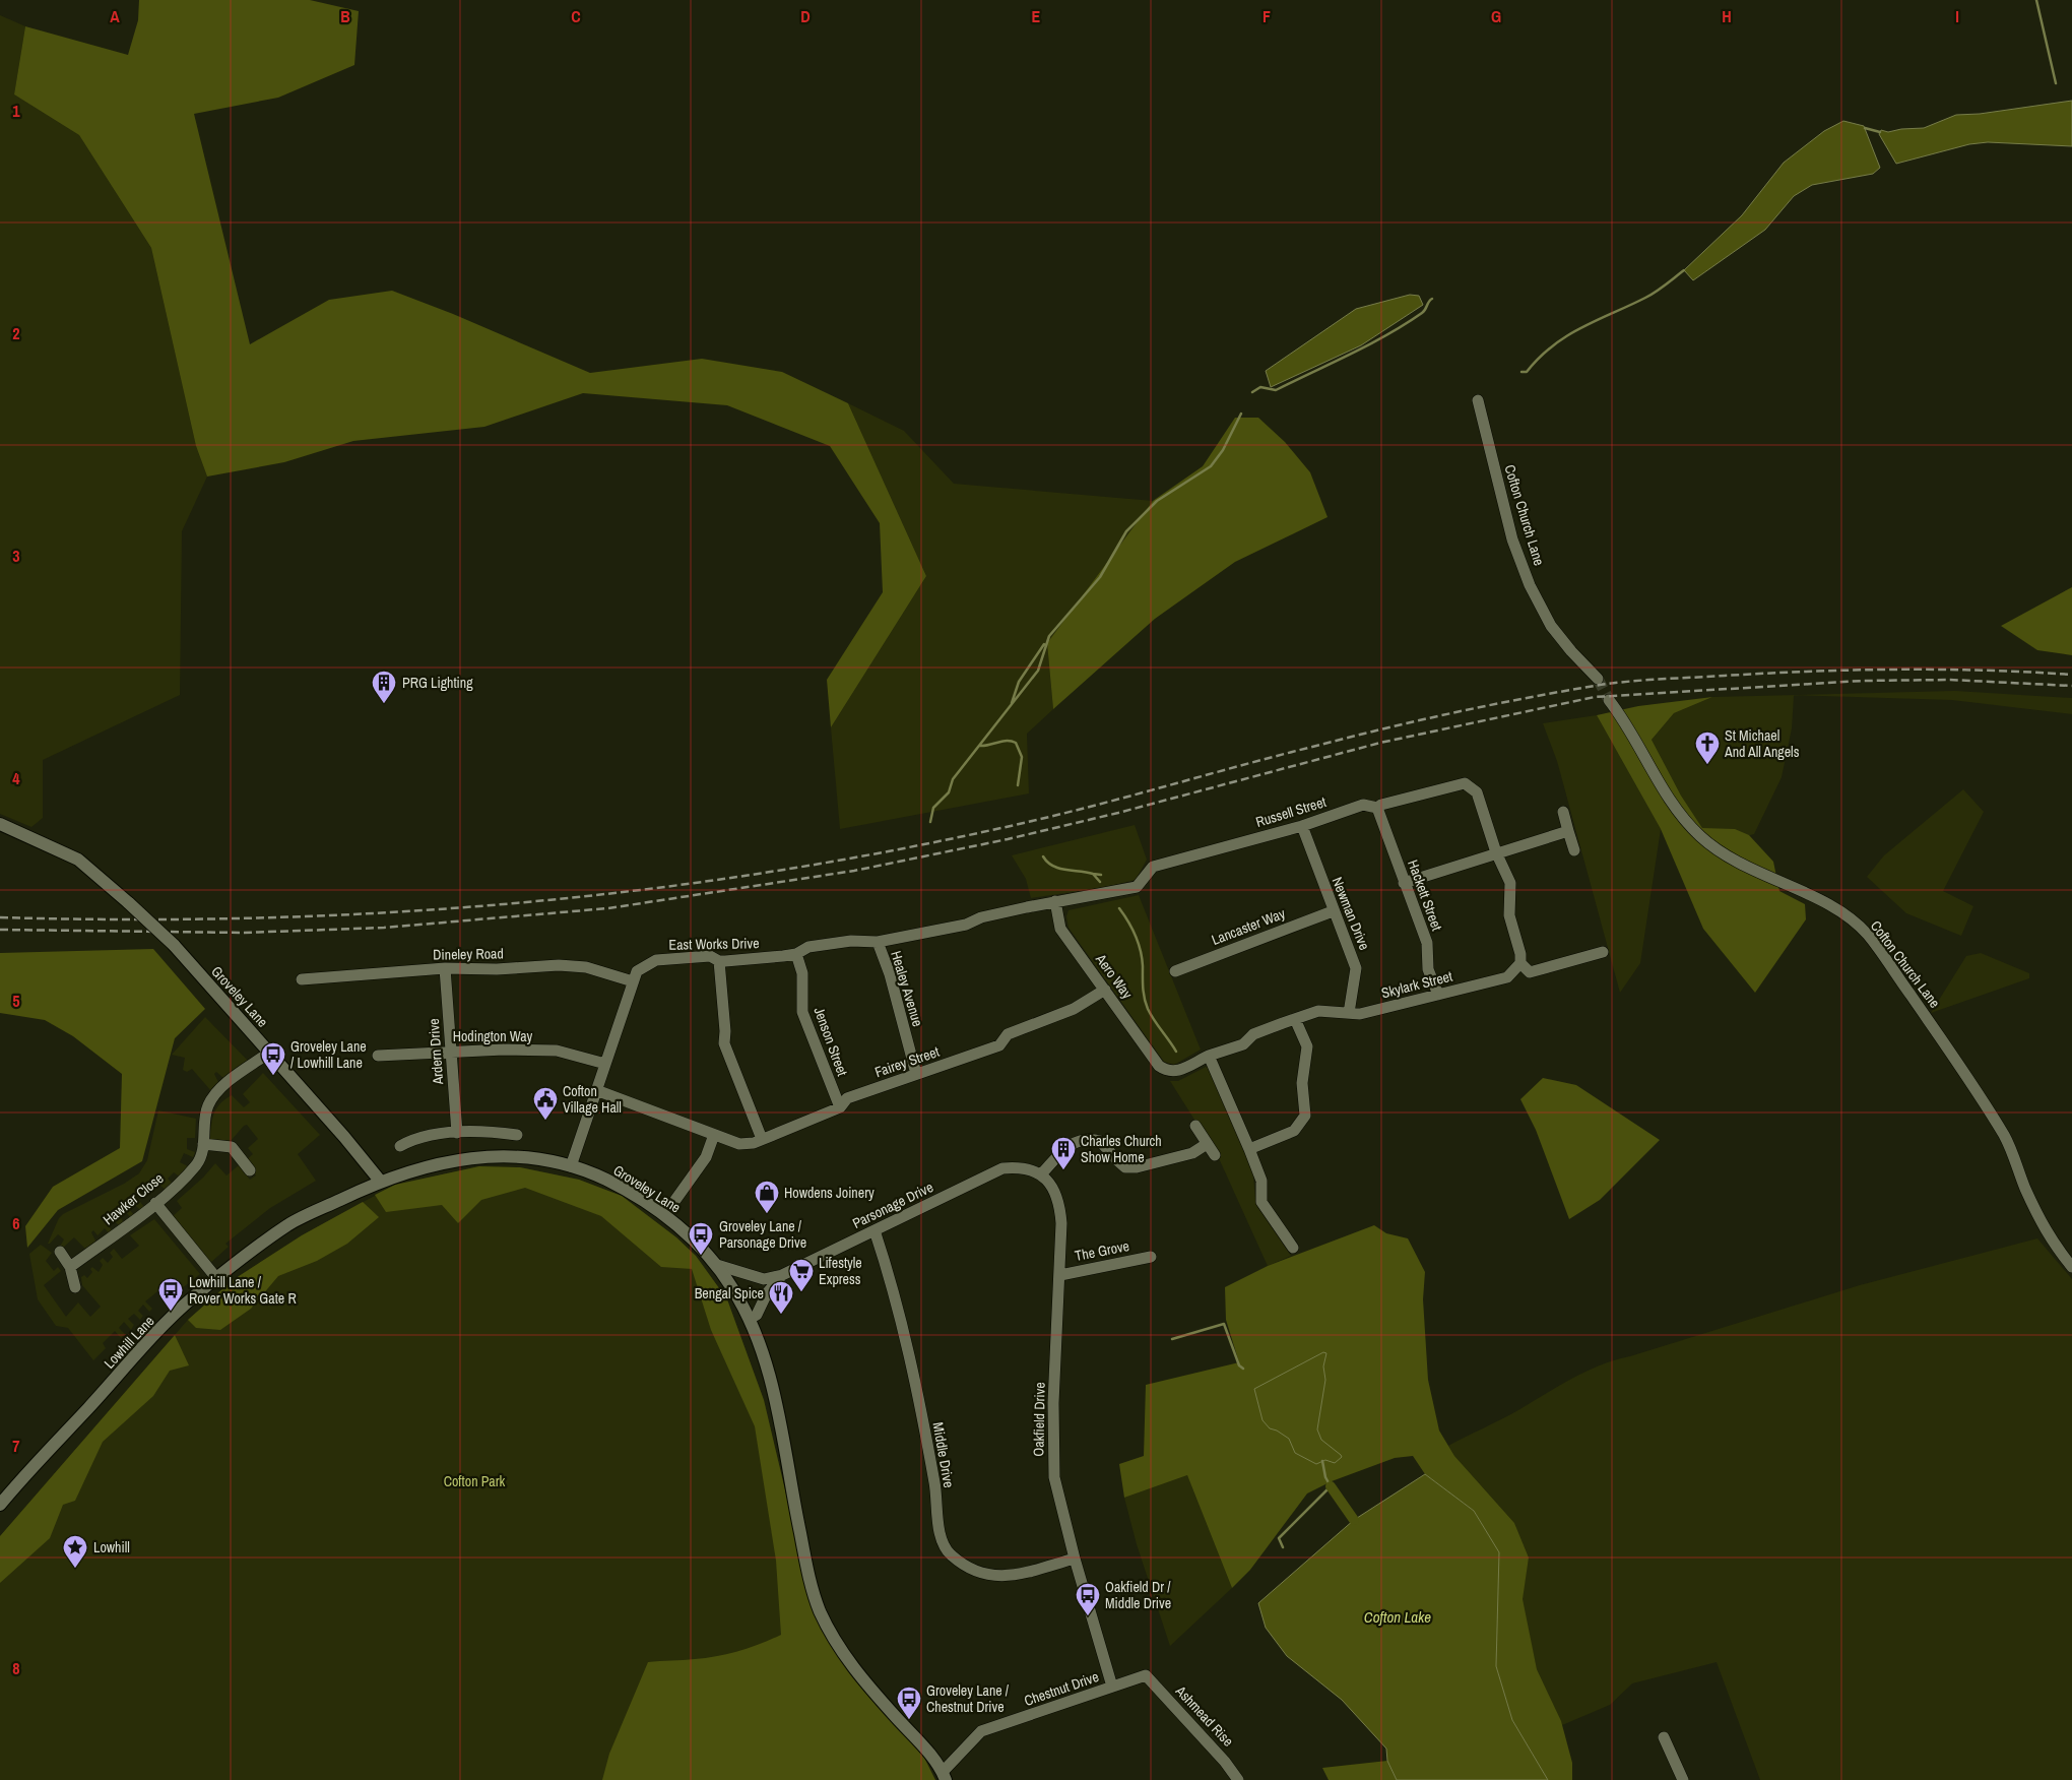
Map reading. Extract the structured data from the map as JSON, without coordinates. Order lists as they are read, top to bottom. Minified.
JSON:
{"streets":{"main road":["Groveley Lane","Lowhill Lane"],"street":["Cofton Church Lane","Russell Street","Hackett Street","Newman Drive","Lancaster Way","East Works Drive","Dineley Road","Aero Way","Skylark Street","Healey Avenue","Hodington Way","Jenson Street","Ardern Drive","Fairey Street","Hawker Close","Parsonage Drive","The Grove","Oakfield Drive","Middle Drive","Chestnut Drive","Ashmead Rise"]},"crossings":[["Russell Street","Hackett Street"],["Russell Street","Newman Drive"],["Russell Street","East Works Drive"],["Russell Street","Aero Way"],["Hackett Street","Skylark Street"],["Newman Drive","Lancaster Way"],["Newman Drive","Skylark Street"],["East Works Drive","Dineley Road"],["East Works Drive","Aero Way"],["East Works Drive","Healey Avenue"],["East Works Drive","Groveley Lane"],["East Works Drive","Hodington Way"],["East Works Drive","Jenson Street"],["East Works Drive","Fairey Street"],["Dineley Road","Ardern Drive"],["Aero Way","Skylark Street"],["Aero Way","Fairey Street"],["Healey Avenue","Fairey Street"],["Groveley Lane","Hawker Close"],["Groveley Lane","Parsonage Drive"],["Groveley Lane","Lowhill Lane"],["Groveley Lane","Chestnut Drive"],["Hodington Way","Ardern Drive"],["Jenson Street","Fairey Street"],["Parsonage Drive","Oakfield Drive"],["Parsonage Drive","Middle Drive"],["The Grove","Oakfield Drive"],["Oakfield Drive","Middle Drive"],["Oakfield Drive","Chestnut Drive"],["Chestnut Drive","Ashmead Rise"]],"water":["Cofton Lake"],"parks":["Cofton Park"],"places":{"building":["PRG Lighting","Charles Church Show Home"],"church":["St Michael And All Angels"],"bus stop":["Groveley Lane / Lowhill Lane","Groveley Lane / Parsonage Drive","Lowhill Lane / Rover Works Gate R","Oakfield Dr / Middle Drive","Groveley Lane / Chestnut Drive"],"public building":["Cofton Village Hall"],"shop":["Howdens Joinery"],"supermarket":["Lifestyle Express"],"restaurant":["Bengal Spice"],"place":["Lowhill"]},"grid":{"columns":["A","B","C","D","E","F","G","H","I"],"rows":["1","2","3","4","5","6","7","8"]}}
